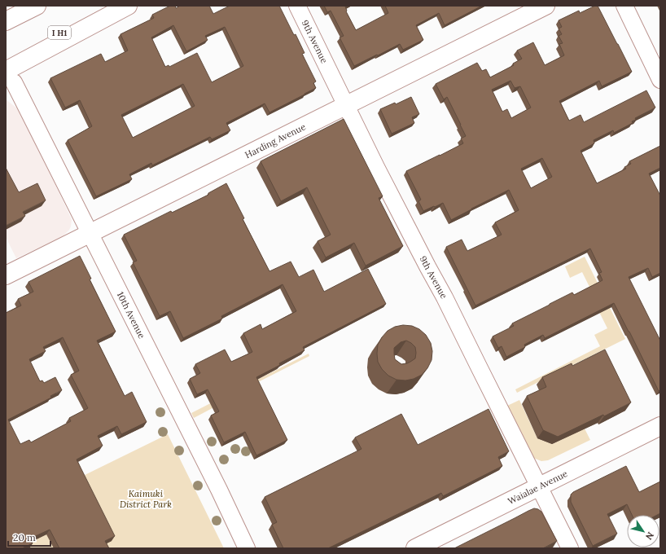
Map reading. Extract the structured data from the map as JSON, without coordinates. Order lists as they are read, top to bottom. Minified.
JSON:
{"streets":{"main road":["I H1","Harding Avenue","Waialae Avenue"],"street":["9th Avenue","10th Avenue"]},"crossings":[["9th Avenue","Harding Avenue"],["9th Avenue","Waialae Avenue"],["Harding Avenue","10th Avenue"]],"parks":["Kaimuki District Park"],"scale_bar":"20 m","north":"bottom right"}
